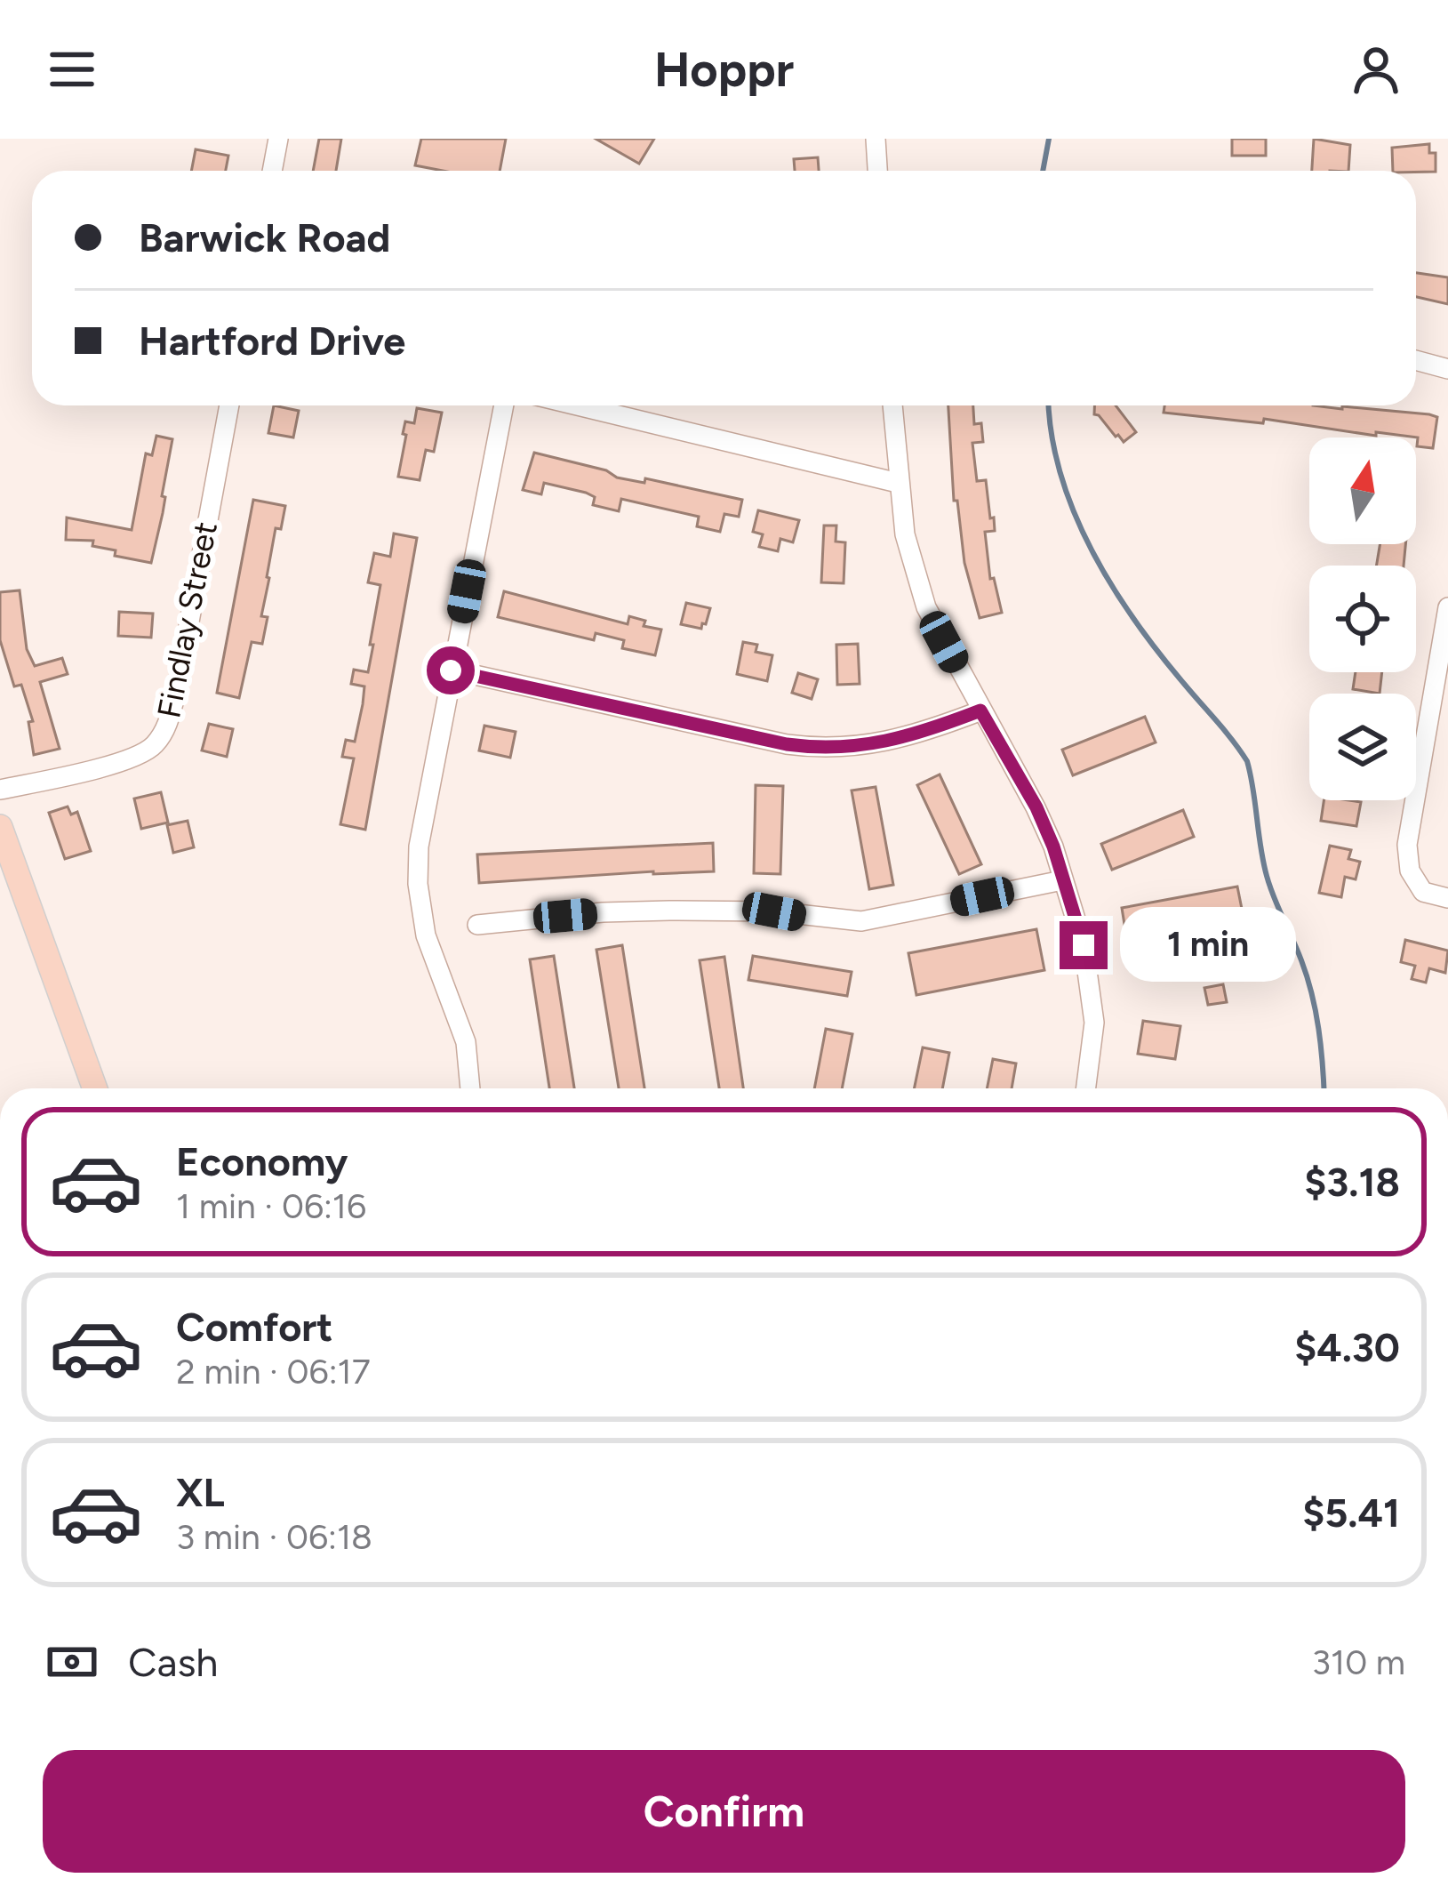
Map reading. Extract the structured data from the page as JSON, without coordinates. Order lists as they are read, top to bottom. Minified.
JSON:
{"streets":{"street":["Findlay Street"]},"north":"top","page":{"header":"Hoppr","banner":["Barwick Road","Hartford Drive"],"bubble":"1 min","list":[{"name":"Economy","note":"1 min · 06:16","value":"$3.18"},{"name":"Comfort","note":"2 min · 06:17","value":"$4.30"},{"name":"XL","note":"3 min · 06:18","value":"$5.41"}],"pay":["Cash","310 m"],"buttons":"Confirm"}}
